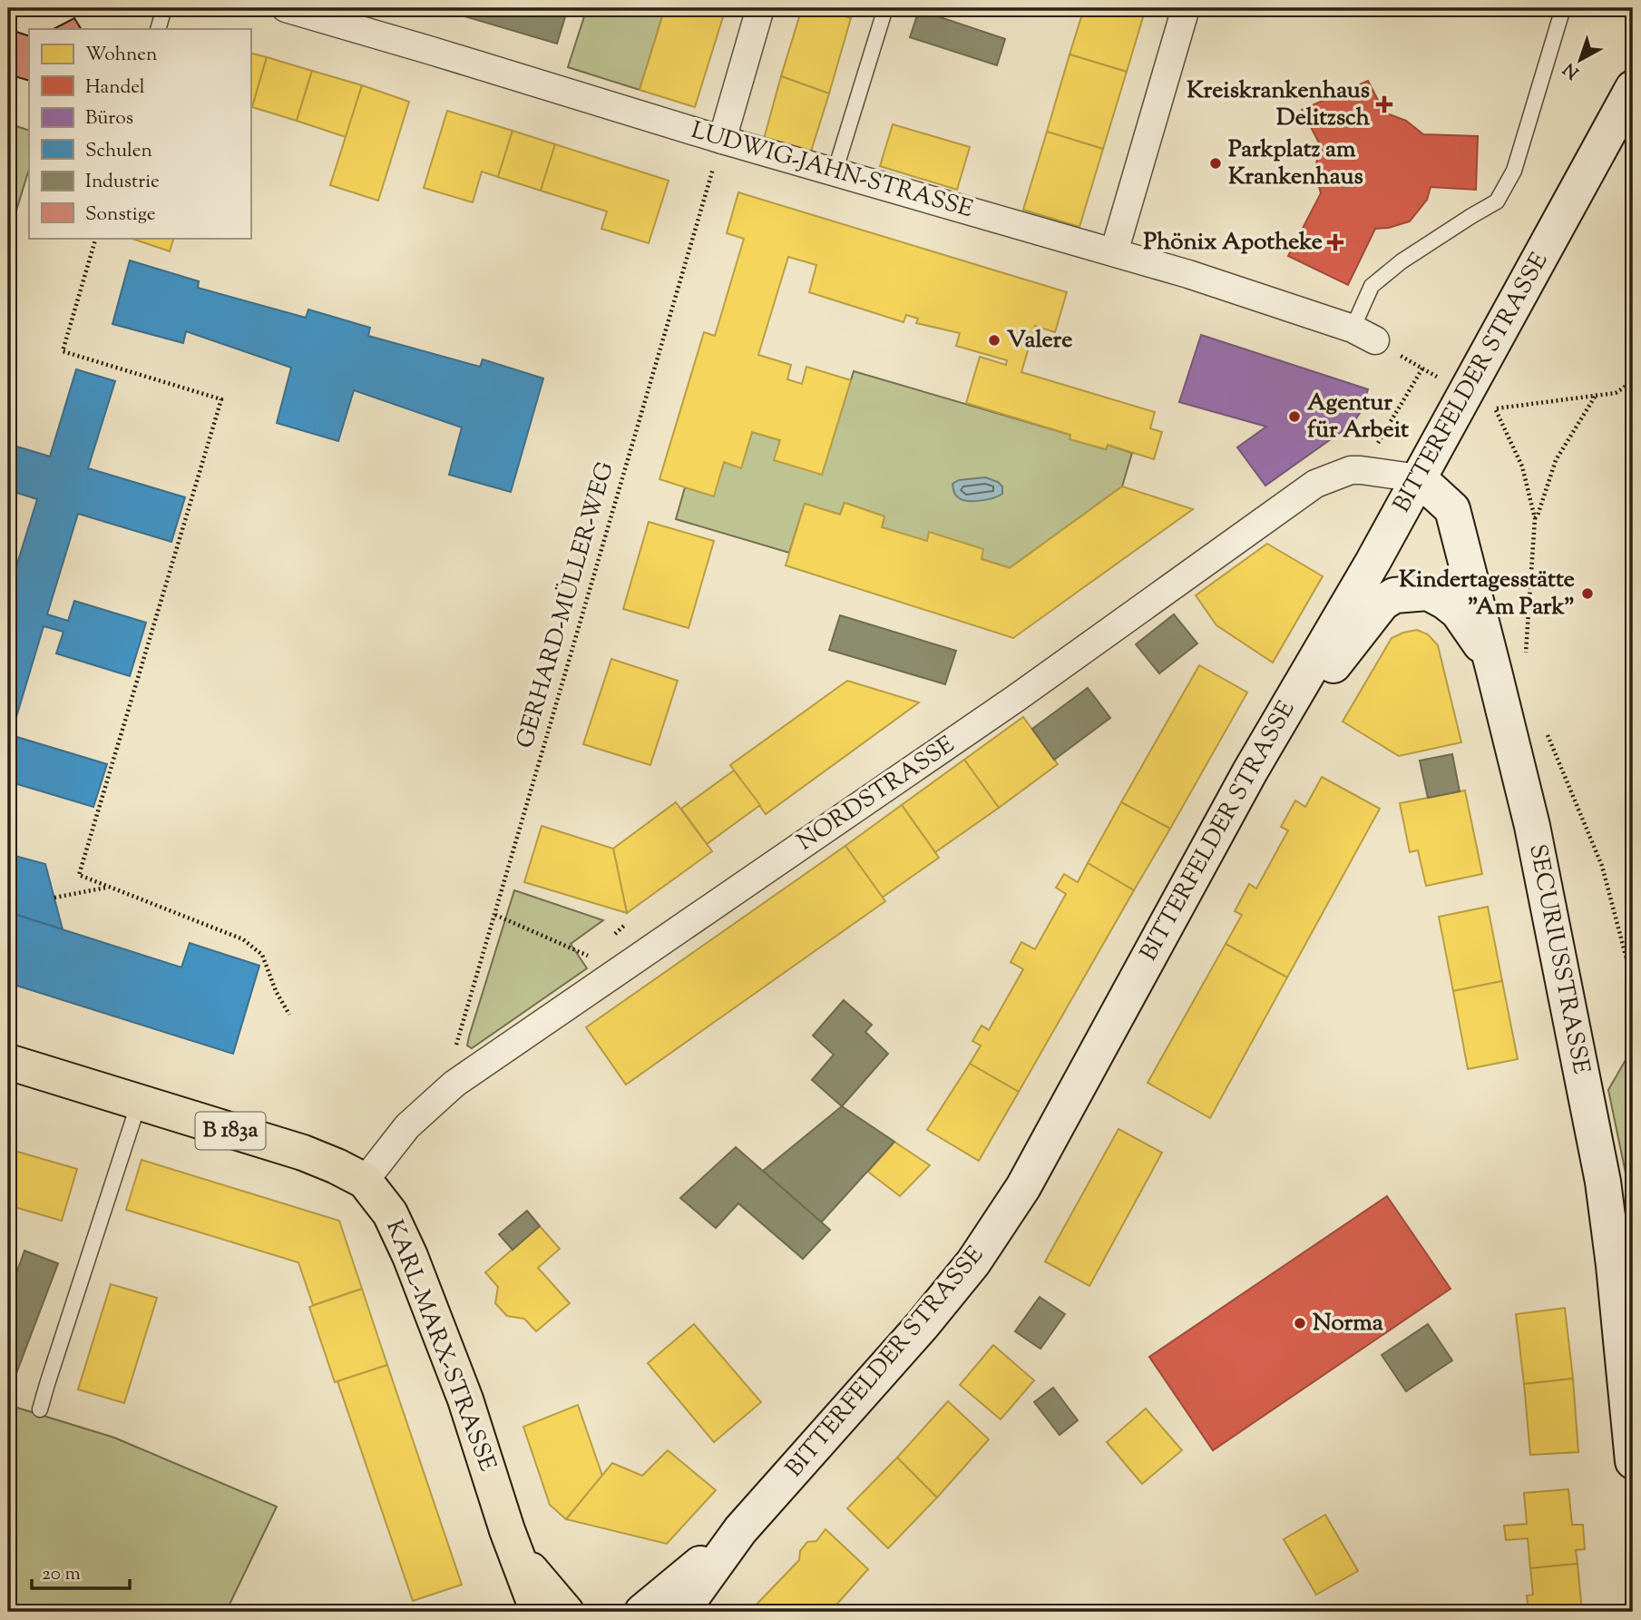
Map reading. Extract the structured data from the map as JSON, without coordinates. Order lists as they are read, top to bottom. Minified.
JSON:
{"streets":{"main road":["B 183a","KARL-MARX-STRASSE"],"street":["LUDWIG-JAHN-STRASSE","BITTERFELDER STRASSE","NORDSTRASSE","SECURIUSSTRASSE"],"path":["GERHARD-MÜLLER-WEG"]},"crossings":[["LUDWIG-JAHN-STRASSE","GERHARD-MÜLLER-WEG"],["BITTERFELDER STRASSE","NORDSTRASSE"],["BITTERFELDER STRASSE","SECURIUSSTRASSE"],["GERHARD-MÜLLER-WEG","NORDSTRASSE"],["NORDSTRASSE","SECURIUSSTRASSE"],["NORDSTRASSE","KARL-MARX-STRASSE"]],"places":{"health":["Kreiskrankenhaus Delitzsch","Phönix Apotheke"],"other":["Parkplatz am Krankenhaus","Valere","Agentur für Arbeit","Kindertagesstätte \"Am Park\"","Norma"]},"legend":["Wohnen","Handel","Büros","Schulen","Industrie","Sonstige"],"scale_bar":"20 m","north":"bottom left"}
